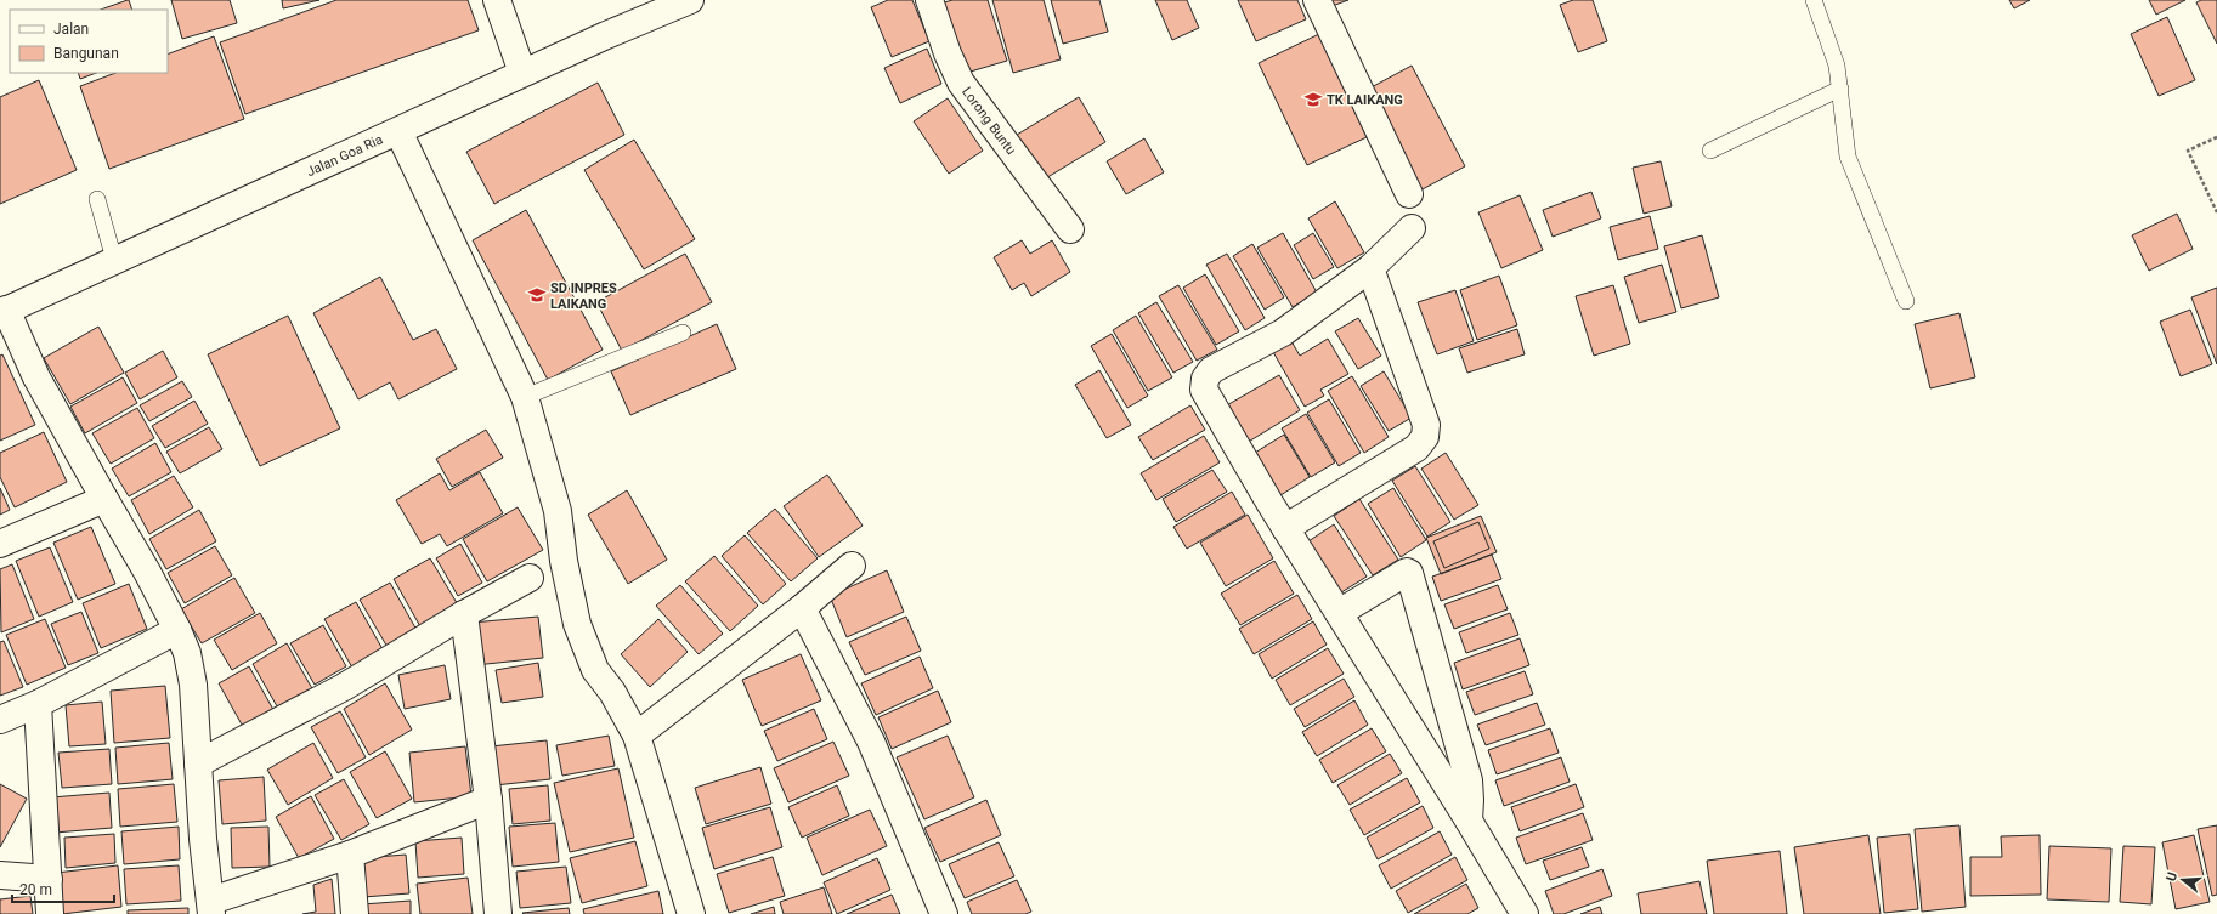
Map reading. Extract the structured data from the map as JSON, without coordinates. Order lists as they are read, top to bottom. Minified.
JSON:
{"streets":{"street":["Lorong Buntu","Jalan Goa Ria"]},"places":{"school or university":["TK LAIKANG","SD INPRES LAIKANG"]},"legend":["Jalan","Bangunan"],"scale_bar":"20 m","north":"left"}
